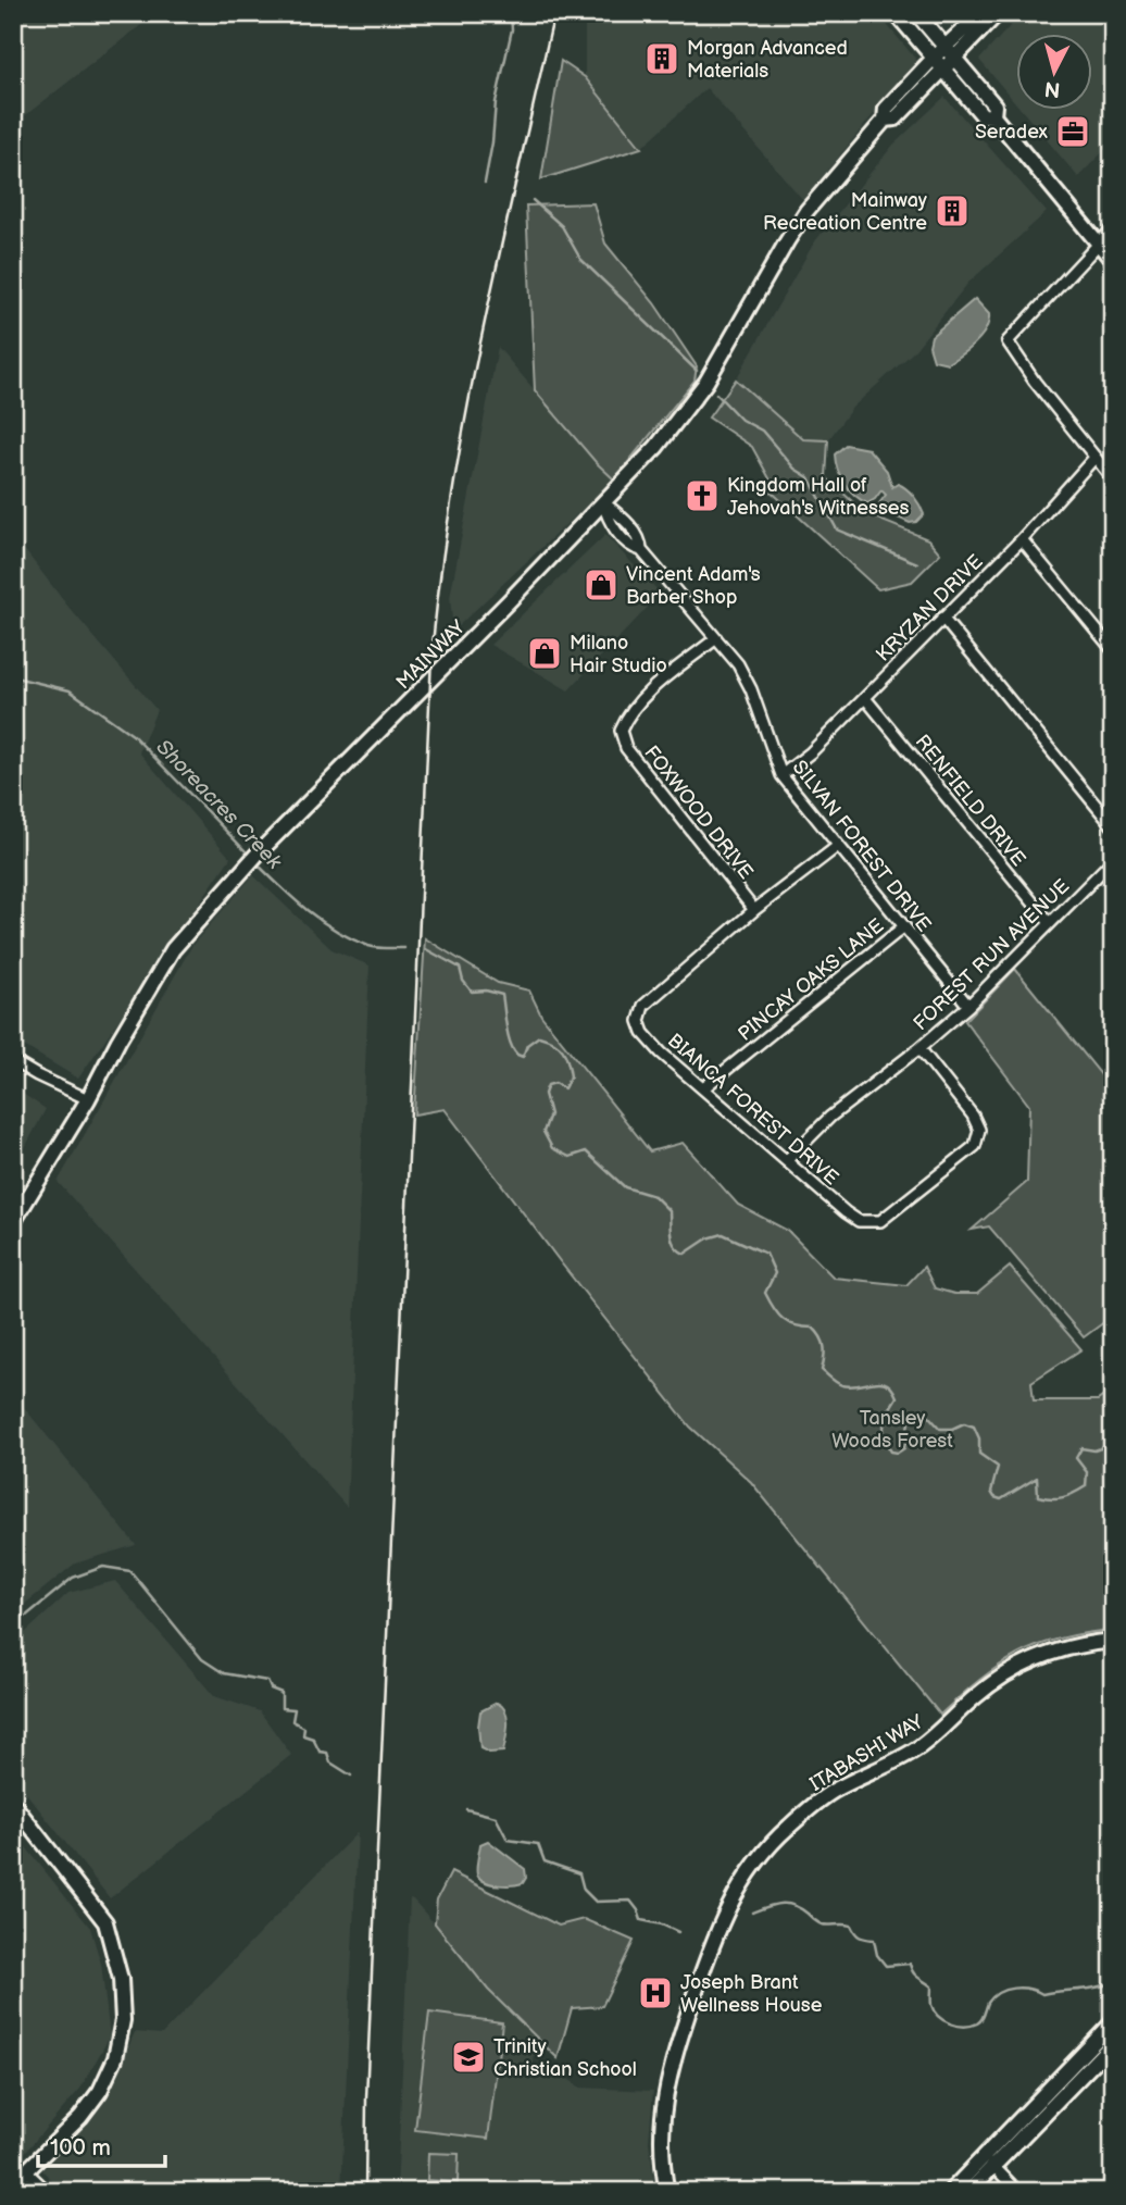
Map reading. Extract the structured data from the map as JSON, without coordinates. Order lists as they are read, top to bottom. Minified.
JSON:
{"streets":{"street":["KRYZAN DRIVE","MAINWAY","RENFIELD DRIVE","FOXWOOD DRIVE","SILVAN FOREST DRIVE","FOREST RUN AVENUE","PINCAY OAKS LANE","BIANCA FOREST DRIVE","ITABASHI WAY"]},"crossings":[["KRYZAN DRIVE","RENFIELD DRIVE"],["KRYZAN DRIVE","SILVAN FOREST DRIVE"],["MAINWAY","SILVAN FOREST DRIVE"],["RENFIELD DRIVE","FOREST RUN AVENUE"],["FOXWOOD DRIVE","SILVAN FOREST DRIVE"],["FOXWOOD DRIVE","BIANCA FOREST DRIVE"],["SILVAN FOREST DRIVE","FOREST RUN AVENUE"],["SILVAN FOREST DRIVE","PINCAY OAKS LANE"],["SILVAN FOREST DRIVE","BIANCA FOREST DRIVE"],["FOREST RUN AVENUE","BIANCA FOREST DRIVE"],["PINCAY OAKS LANE","BIANCA FOREST DRIVE"]],"water":["Shoreacres Creek"],"parks":["Tansley Woods Forest"],"places":{"building":["Morgan Advanced Materials","Mainway Recreation Centre"],"office":["Seradex"],"church":["Kingdom Hall of Jehovah's Witnesses"],"shop":["Vincent Adam's Barber Shop","Milano Hair Studio"],"hospital":["Joseph Brant Wellness House"],"school or university":["Trinity Christian School"]},"scale_bar":"100 m","north":"bottom"}
